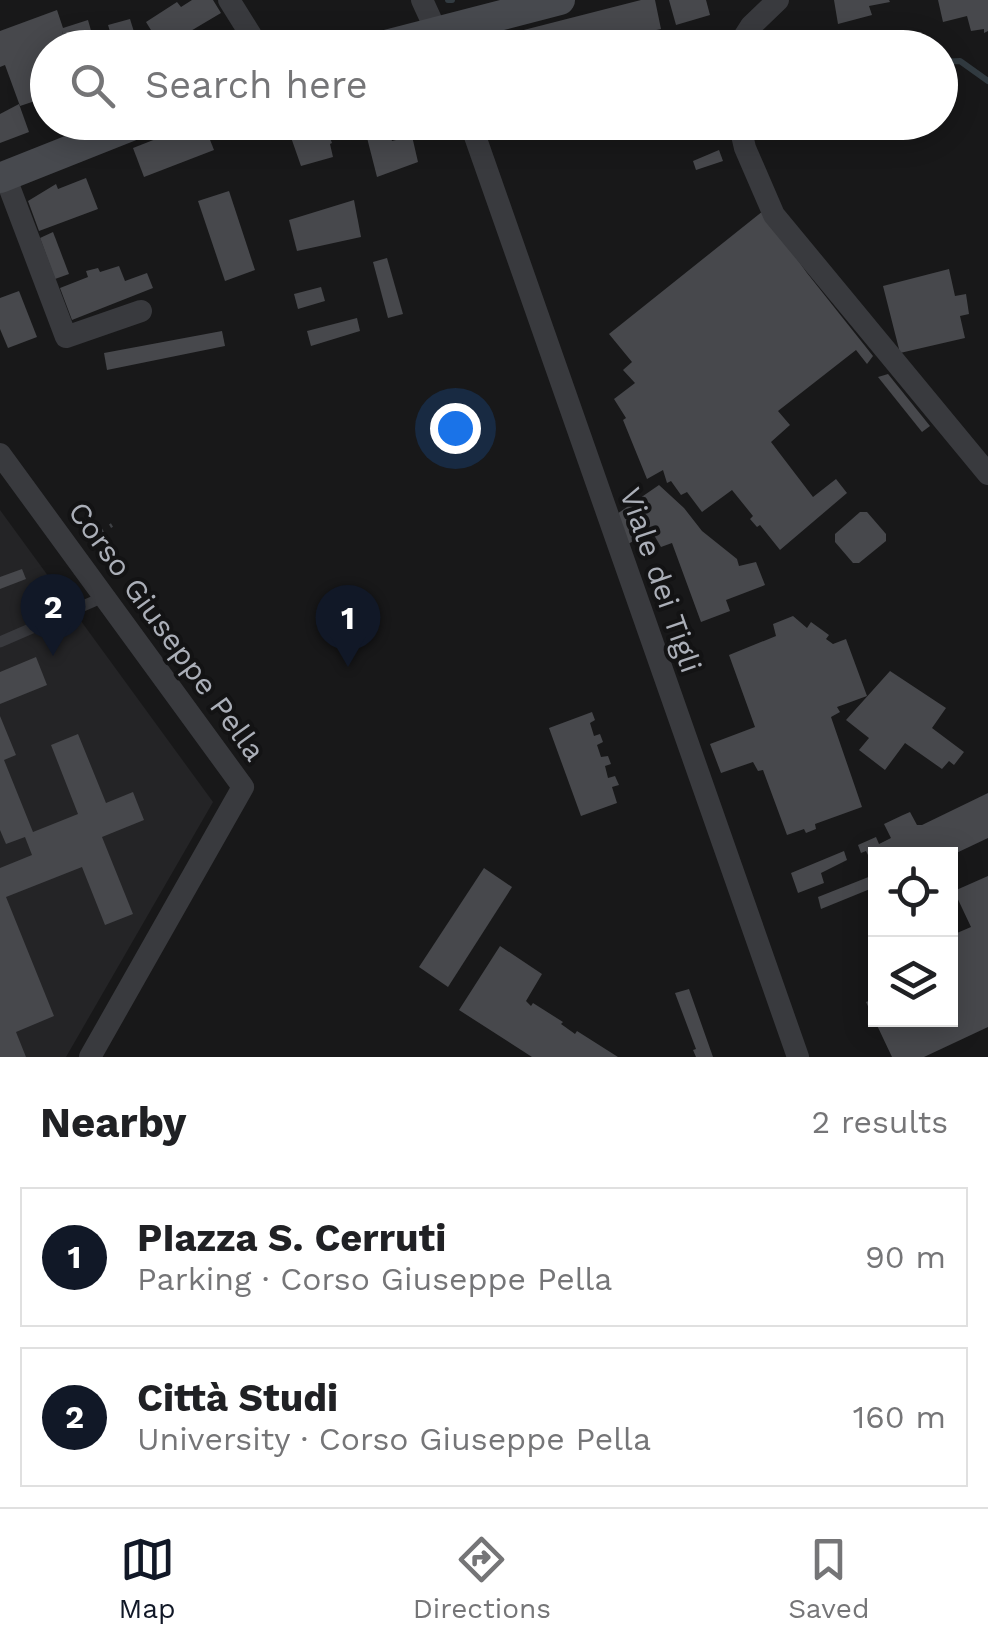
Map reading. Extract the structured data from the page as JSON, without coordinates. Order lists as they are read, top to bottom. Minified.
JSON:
{"streets":{"street":["Viale dei Tigli","Corso Giuseppe Pella"]},"page":{"search":"Search here","pins":["2","1"],"heading":["Nearby","2 results"],"list":[{"mark":"1","name":"PIazza S. Cerruti","note":"Parking · Corso Giuseppe Pella","value":"90 m"},{"mark":"2","name":"Città Studi","note":"University · Corso Giuseppe Pella","value":"160 m"}],"nav":["Map","Directions","Saved"]}}
